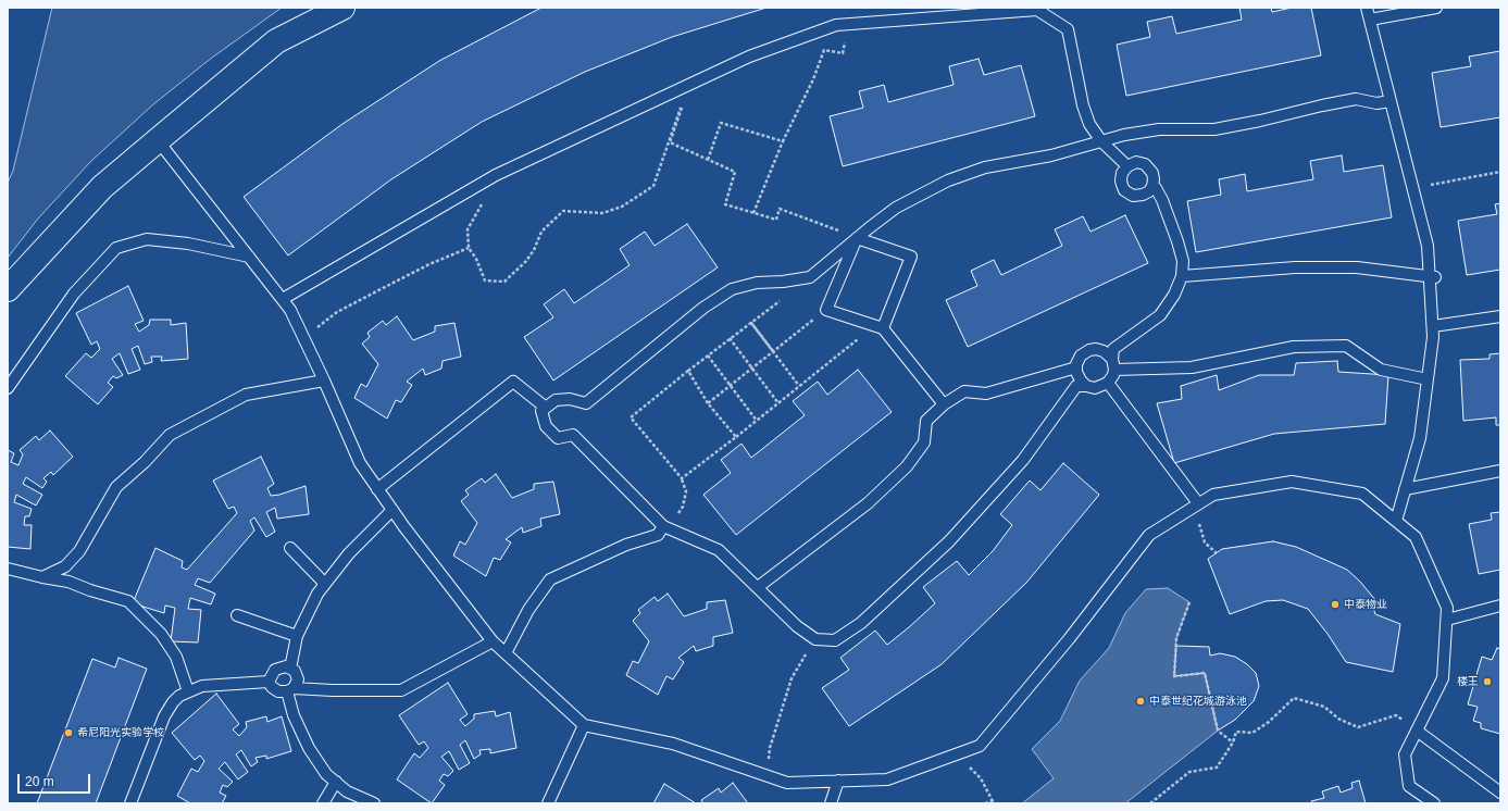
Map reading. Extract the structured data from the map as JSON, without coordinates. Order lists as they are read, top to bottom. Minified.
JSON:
{"places":["中泰物业","楼王","中泰世纪花城游泳池","希尼阳光实验学校"],"scale_bar":"20 m"}
